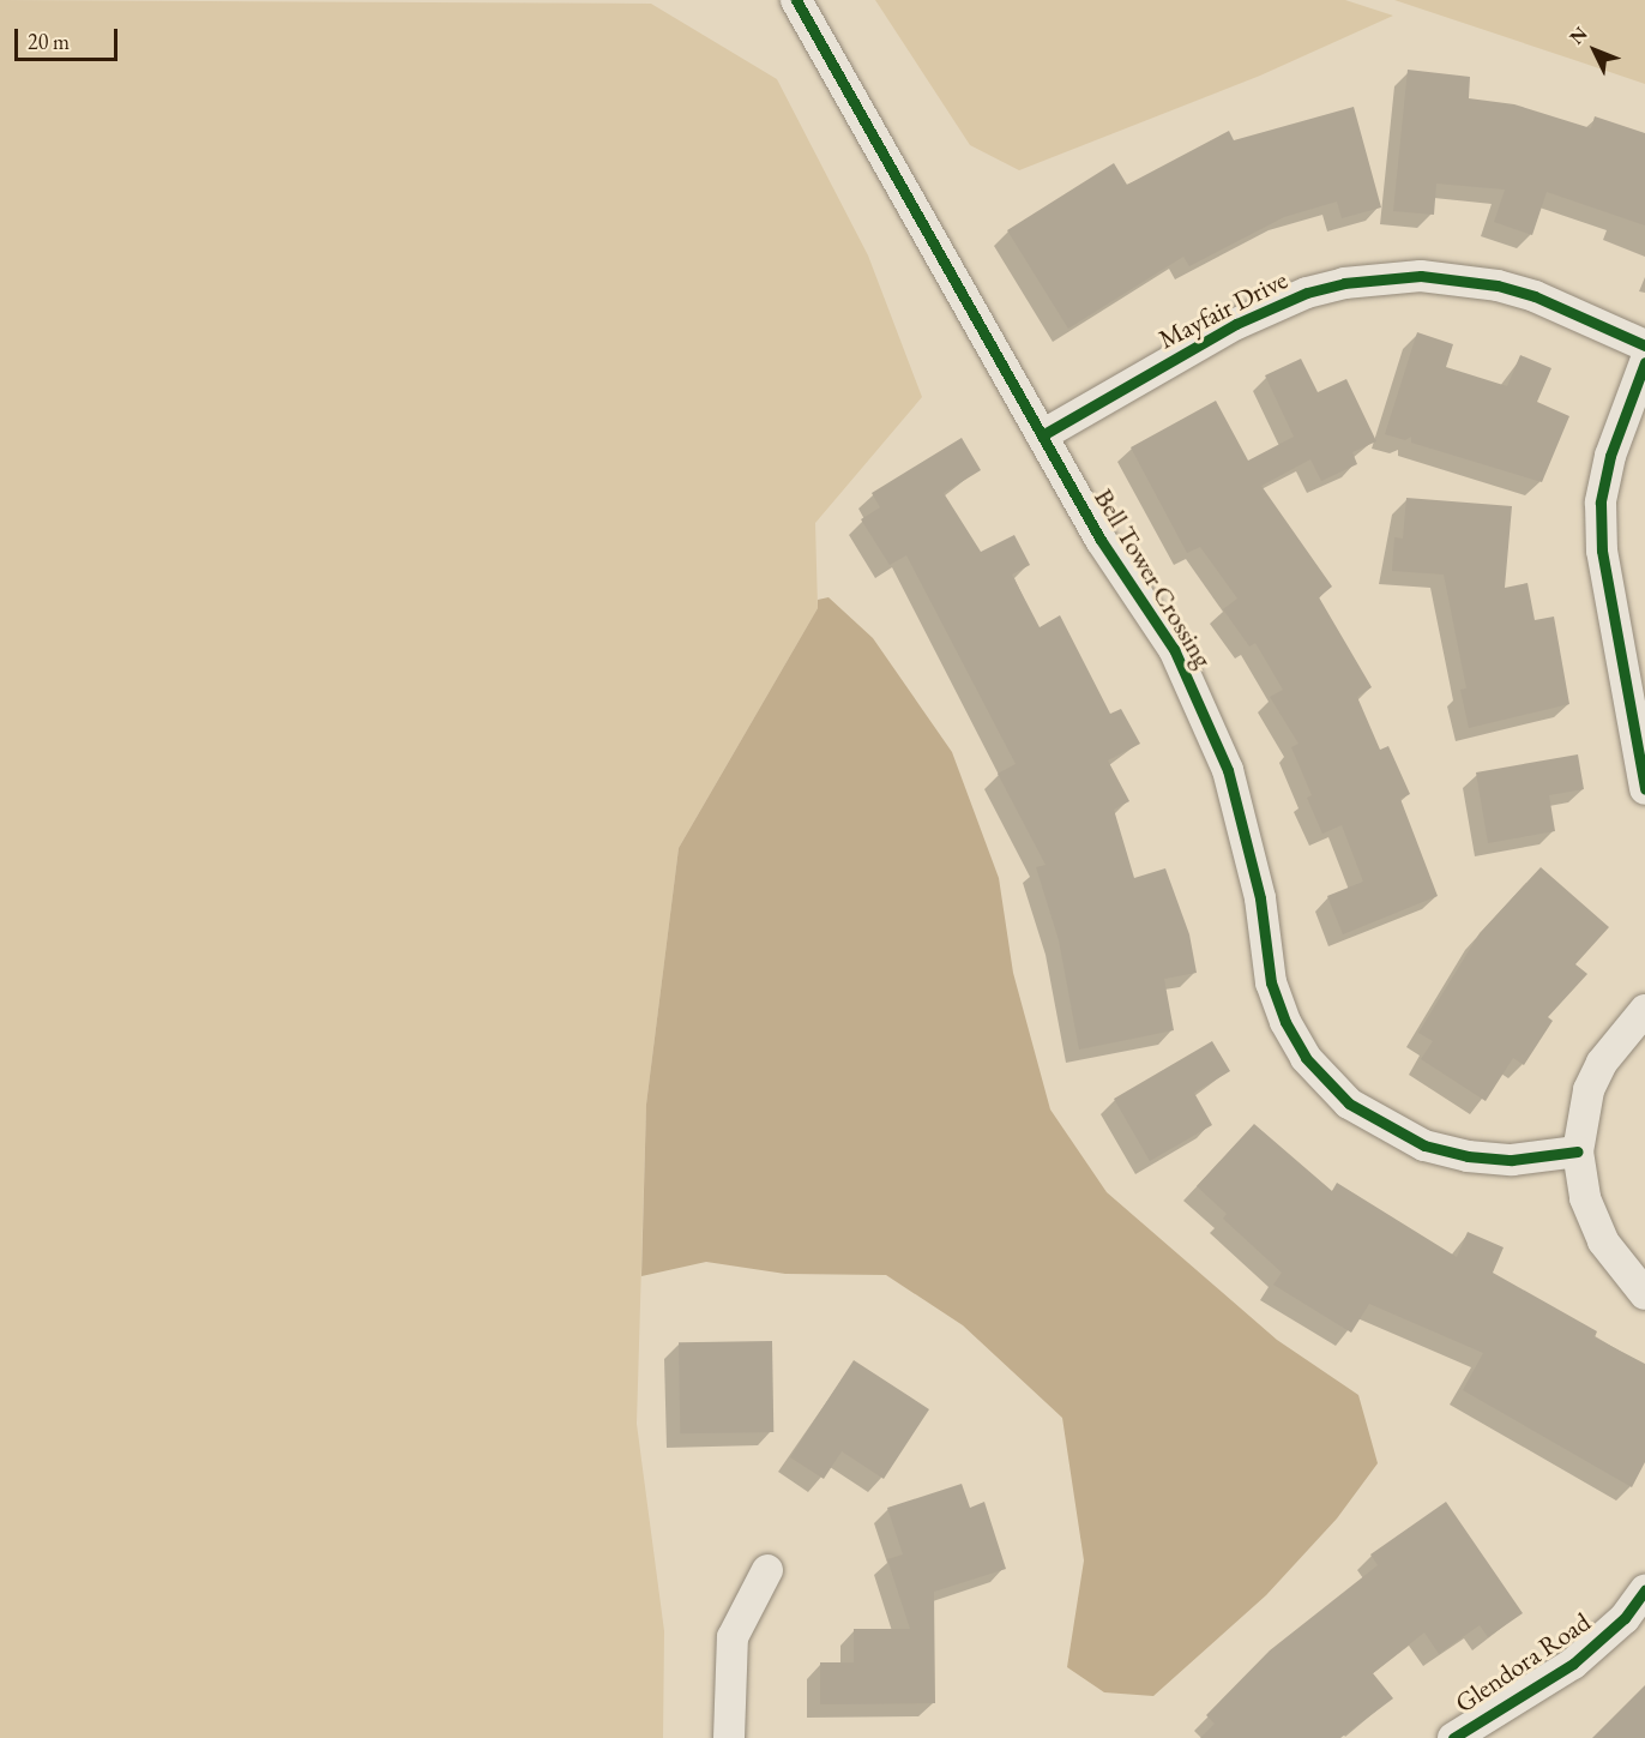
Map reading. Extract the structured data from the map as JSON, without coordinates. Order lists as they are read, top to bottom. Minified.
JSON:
{"streets":{"street":["Mayfair Drive","Bell Tower Crossing","Glendora Road"]},"crossings":[["Mayfair Drive","Bell Tower Crossing"]],"scale_bar":"20 m","north":"top left"}
